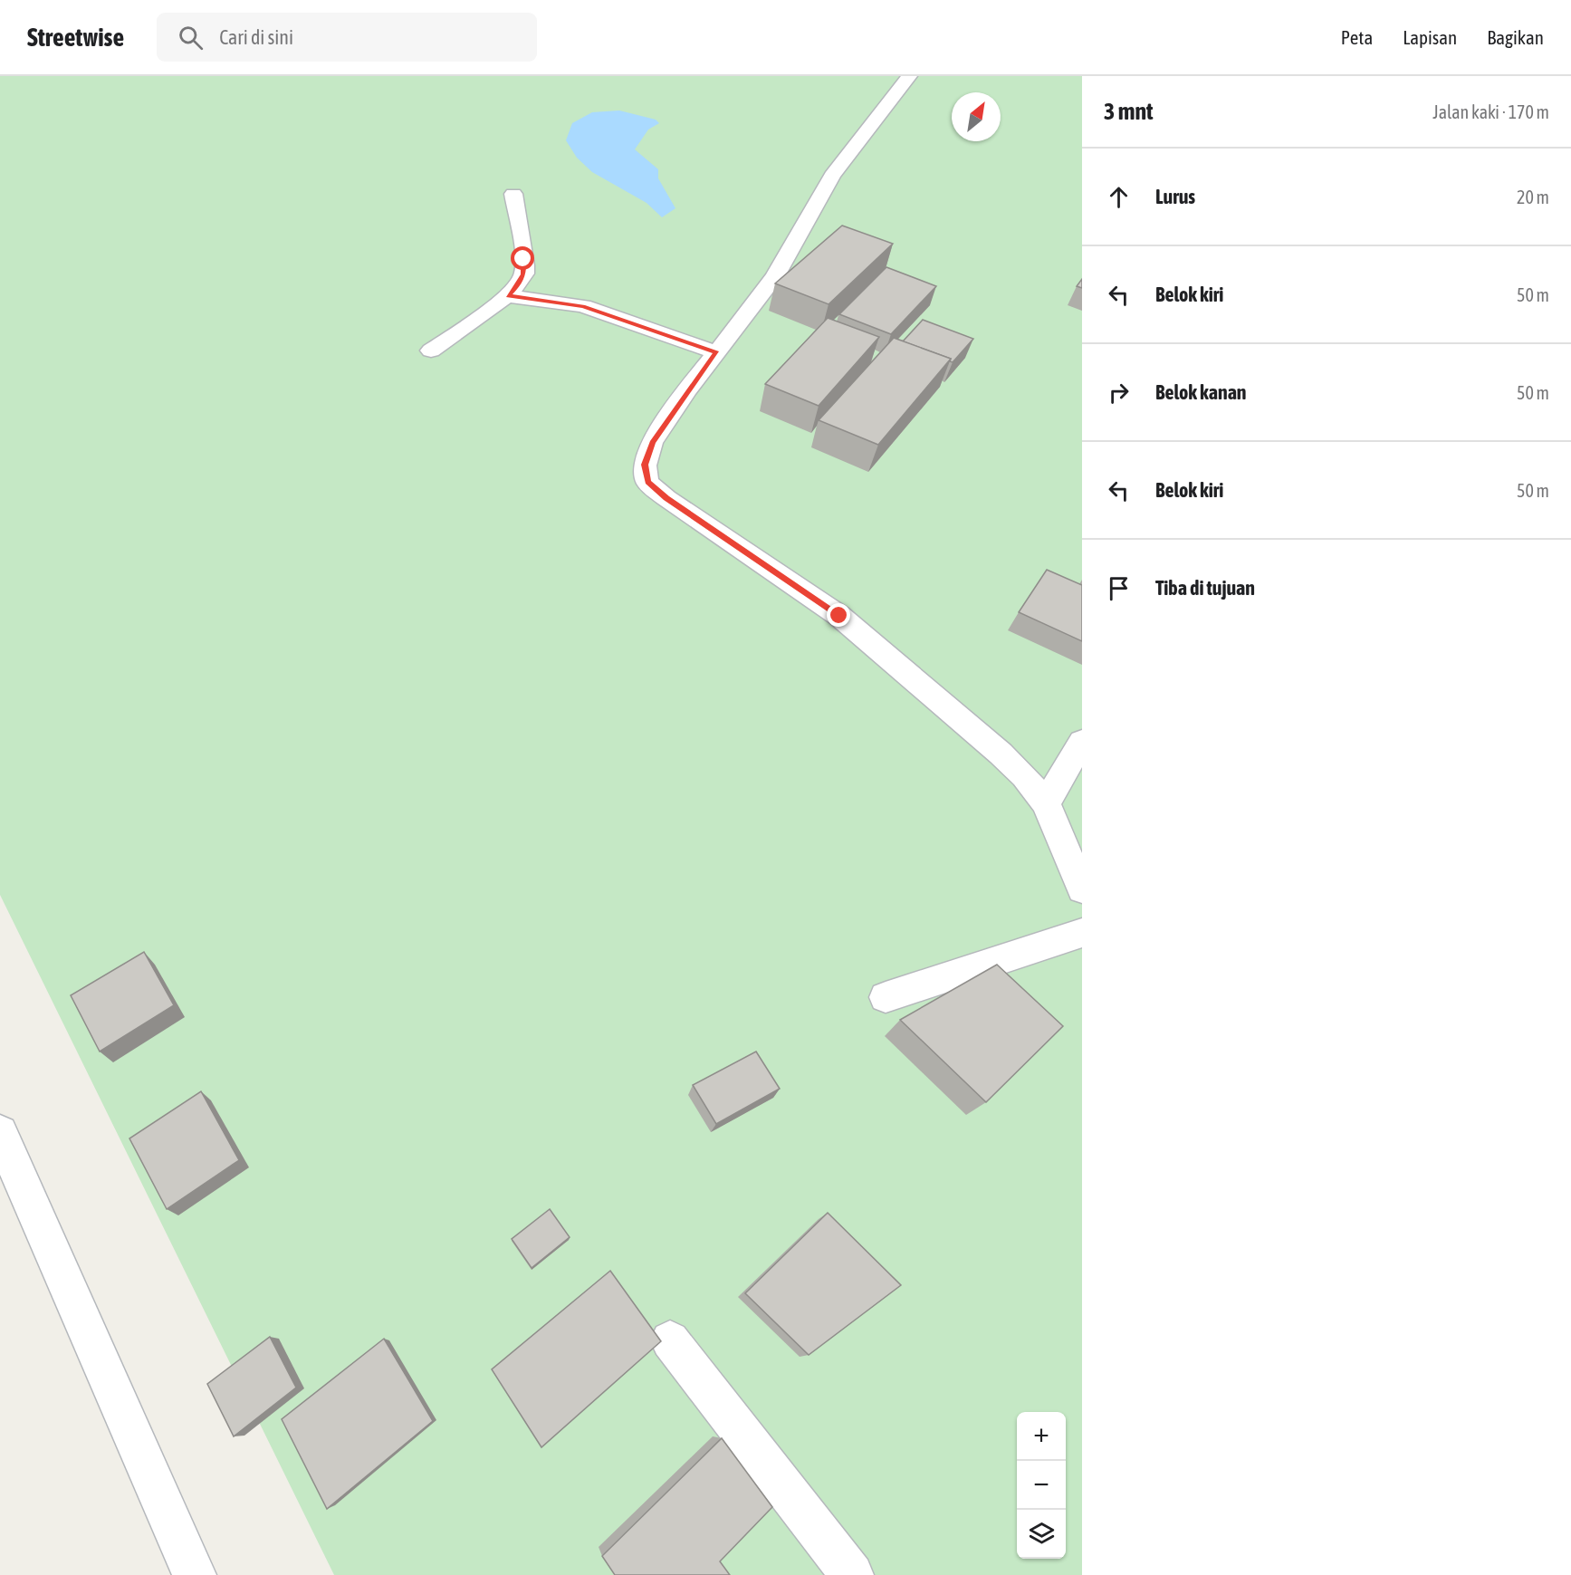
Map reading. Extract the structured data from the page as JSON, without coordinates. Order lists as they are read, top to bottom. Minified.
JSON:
{"north":"top right","page":{"header":"Streetwise","search":"Cari di sini","nav":["Peta","Lapisan","Bagikan"],"heading":["3 mnt","Jalan kaki · 170 m"],"list":[["Lurus","20 m"],["Belok kiri","50 m"],["Belok kanan","50 m"],["Belok kiri","50 m"],"Tiba di tujuan"],"map_buttons":["+","−"]}}
